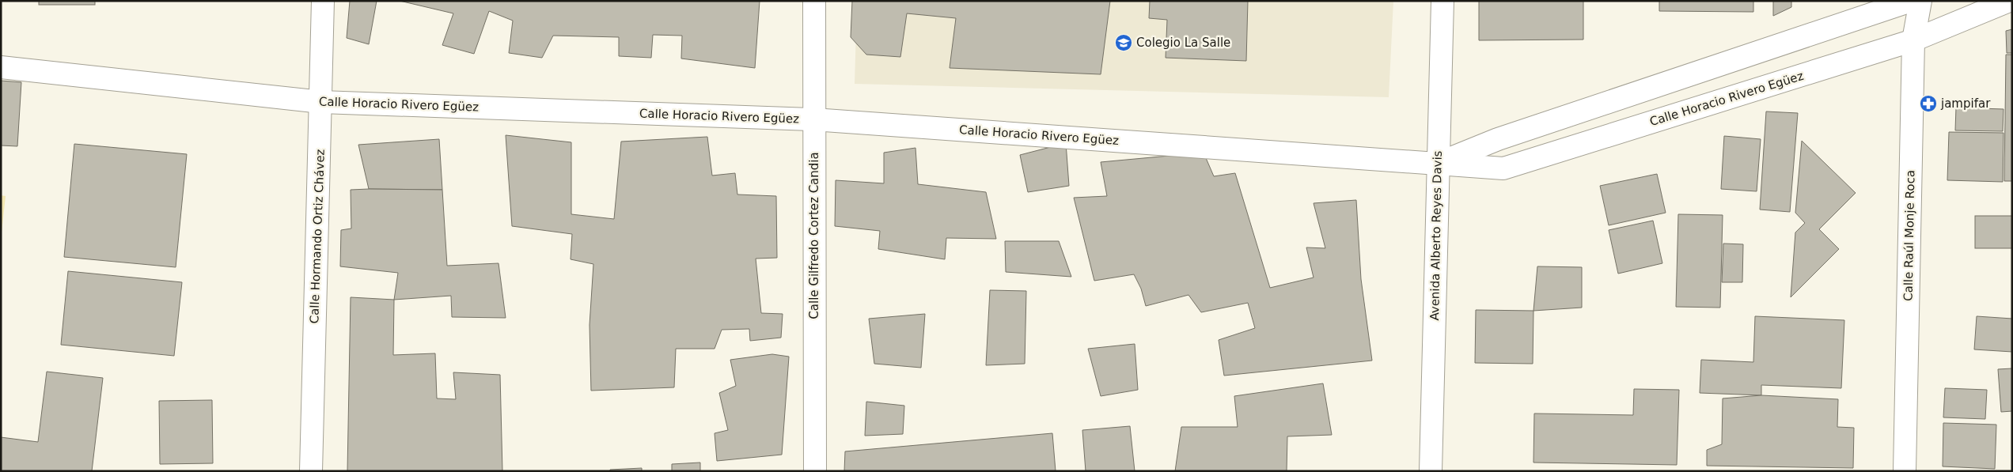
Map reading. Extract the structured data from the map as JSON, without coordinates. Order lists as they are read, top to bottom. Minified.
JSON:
{"streets":{"street":["Calle Horacio Rivero Egüez","Calle Gilfredo Cortez Candia","Avenida Alberto Reyes Davis","Calle Raúl Monje Roca","Calle Hormando Ortiz Chávez"]},"crossings":[["Calle Horacio Rivero Egüez","Calle Gilfredo Cortez Candia"],["Calle Horacio Rivero Egüez","Avenida Alberto Reyes Davis"],["Calle Horacio Rivero Egüez","Calle Raúl Monje Roca"],["Calle Horacio Rivero Egüez","Calle Hormando Ortiz Chávez"]],"places":{"school or university":["Colegio La Salle"],"pharmacy":["jampifar"]}}
